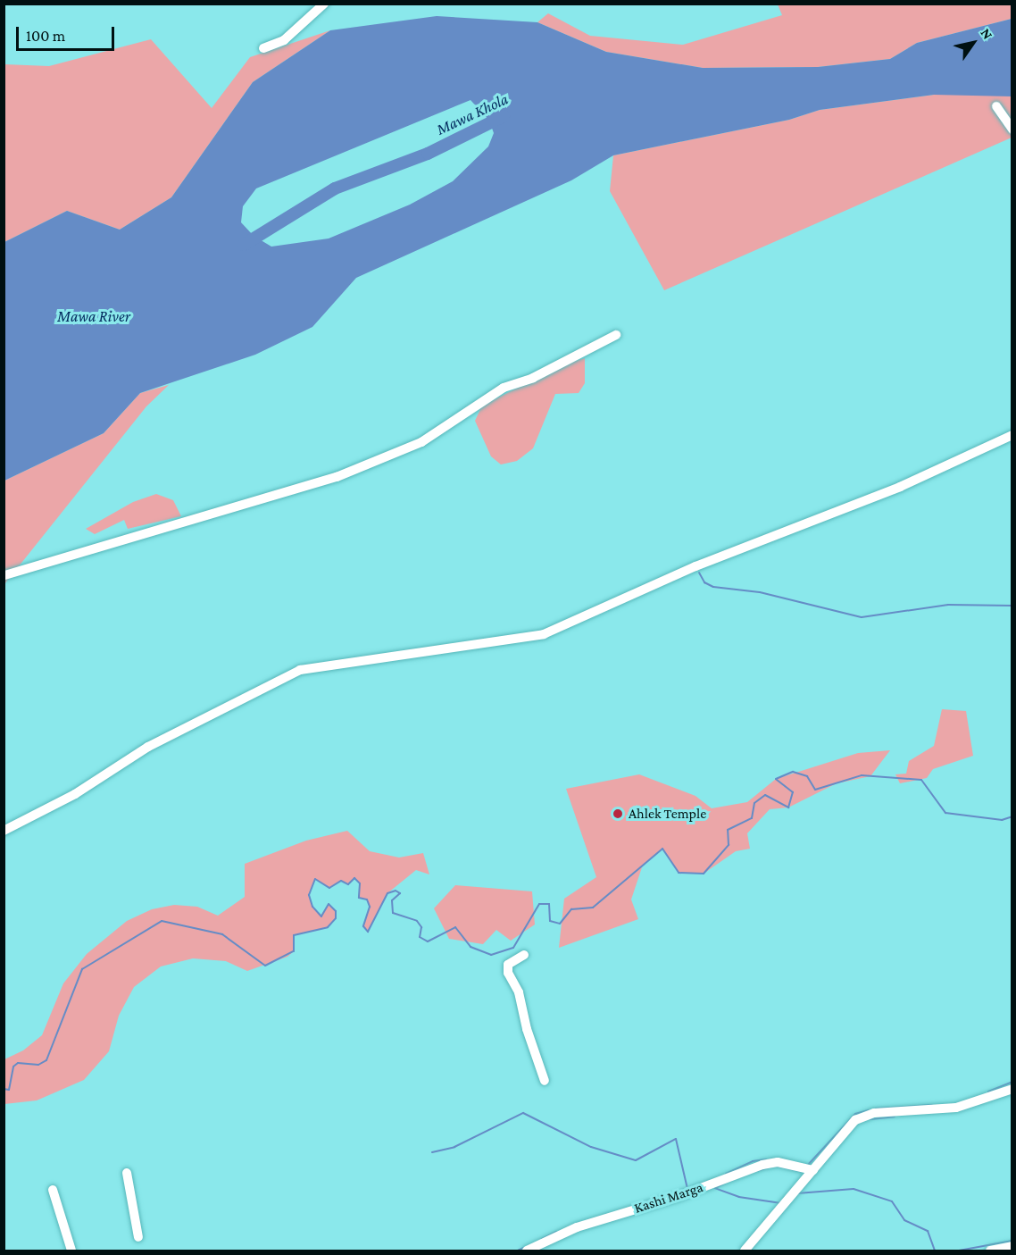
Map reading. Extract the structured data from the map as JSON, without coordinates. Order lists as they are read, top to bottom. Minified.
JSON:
{"streets":{"street":["Kashi Marga"]},"water":["Mawa Khola","Mawa River"],"places":["Ahlek Temple"],"scale_bar":"100 m","north":"top right"}
